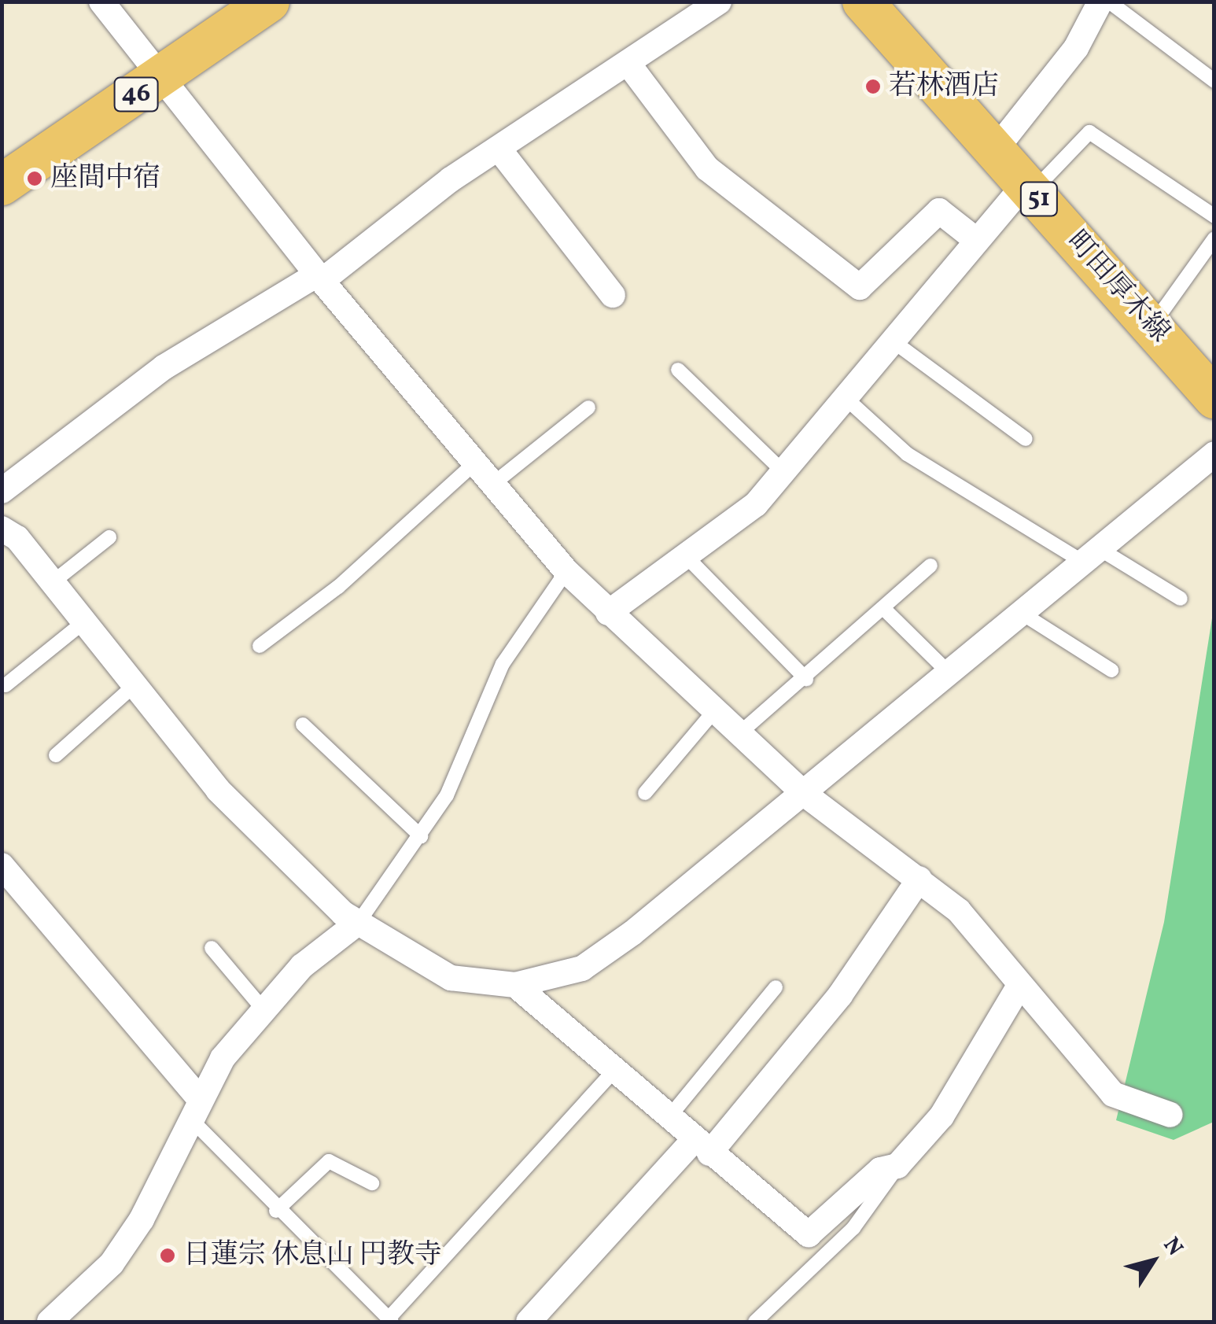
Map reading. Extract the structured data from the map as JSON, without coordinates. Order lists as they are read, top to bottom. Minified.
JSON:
{"streets":{"main road":["46","51","町田厚木線"]},"places":["若林酒店","座間中宿","日蓮宗 休息山 円教寺"],"north":"top right"}
